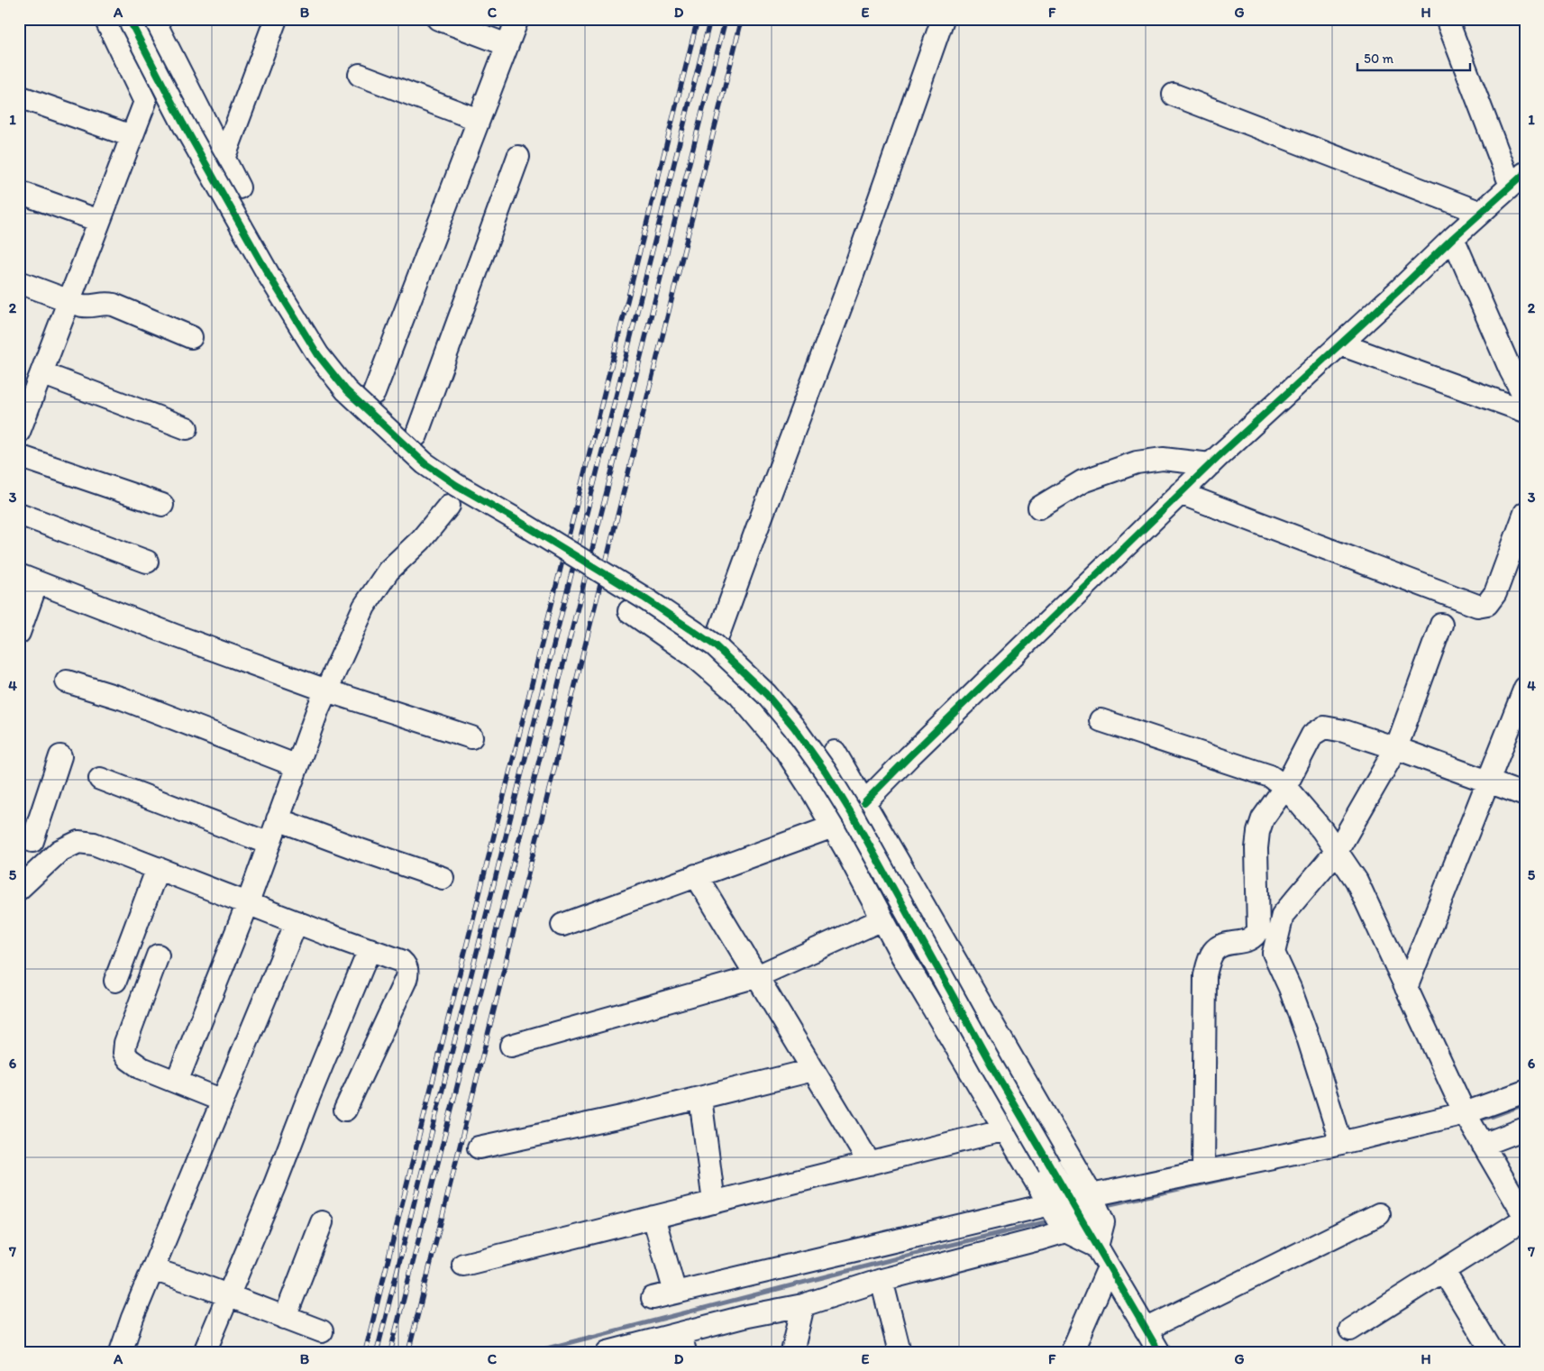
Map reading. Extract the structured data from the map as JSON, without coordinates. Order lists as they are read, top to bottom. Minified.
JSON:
{"scale_bar":"50 m","grid":{"columns":["A","B","C","D","E","F","G","H"],"rows":["1","2","3","4","5","6","7"]}}
